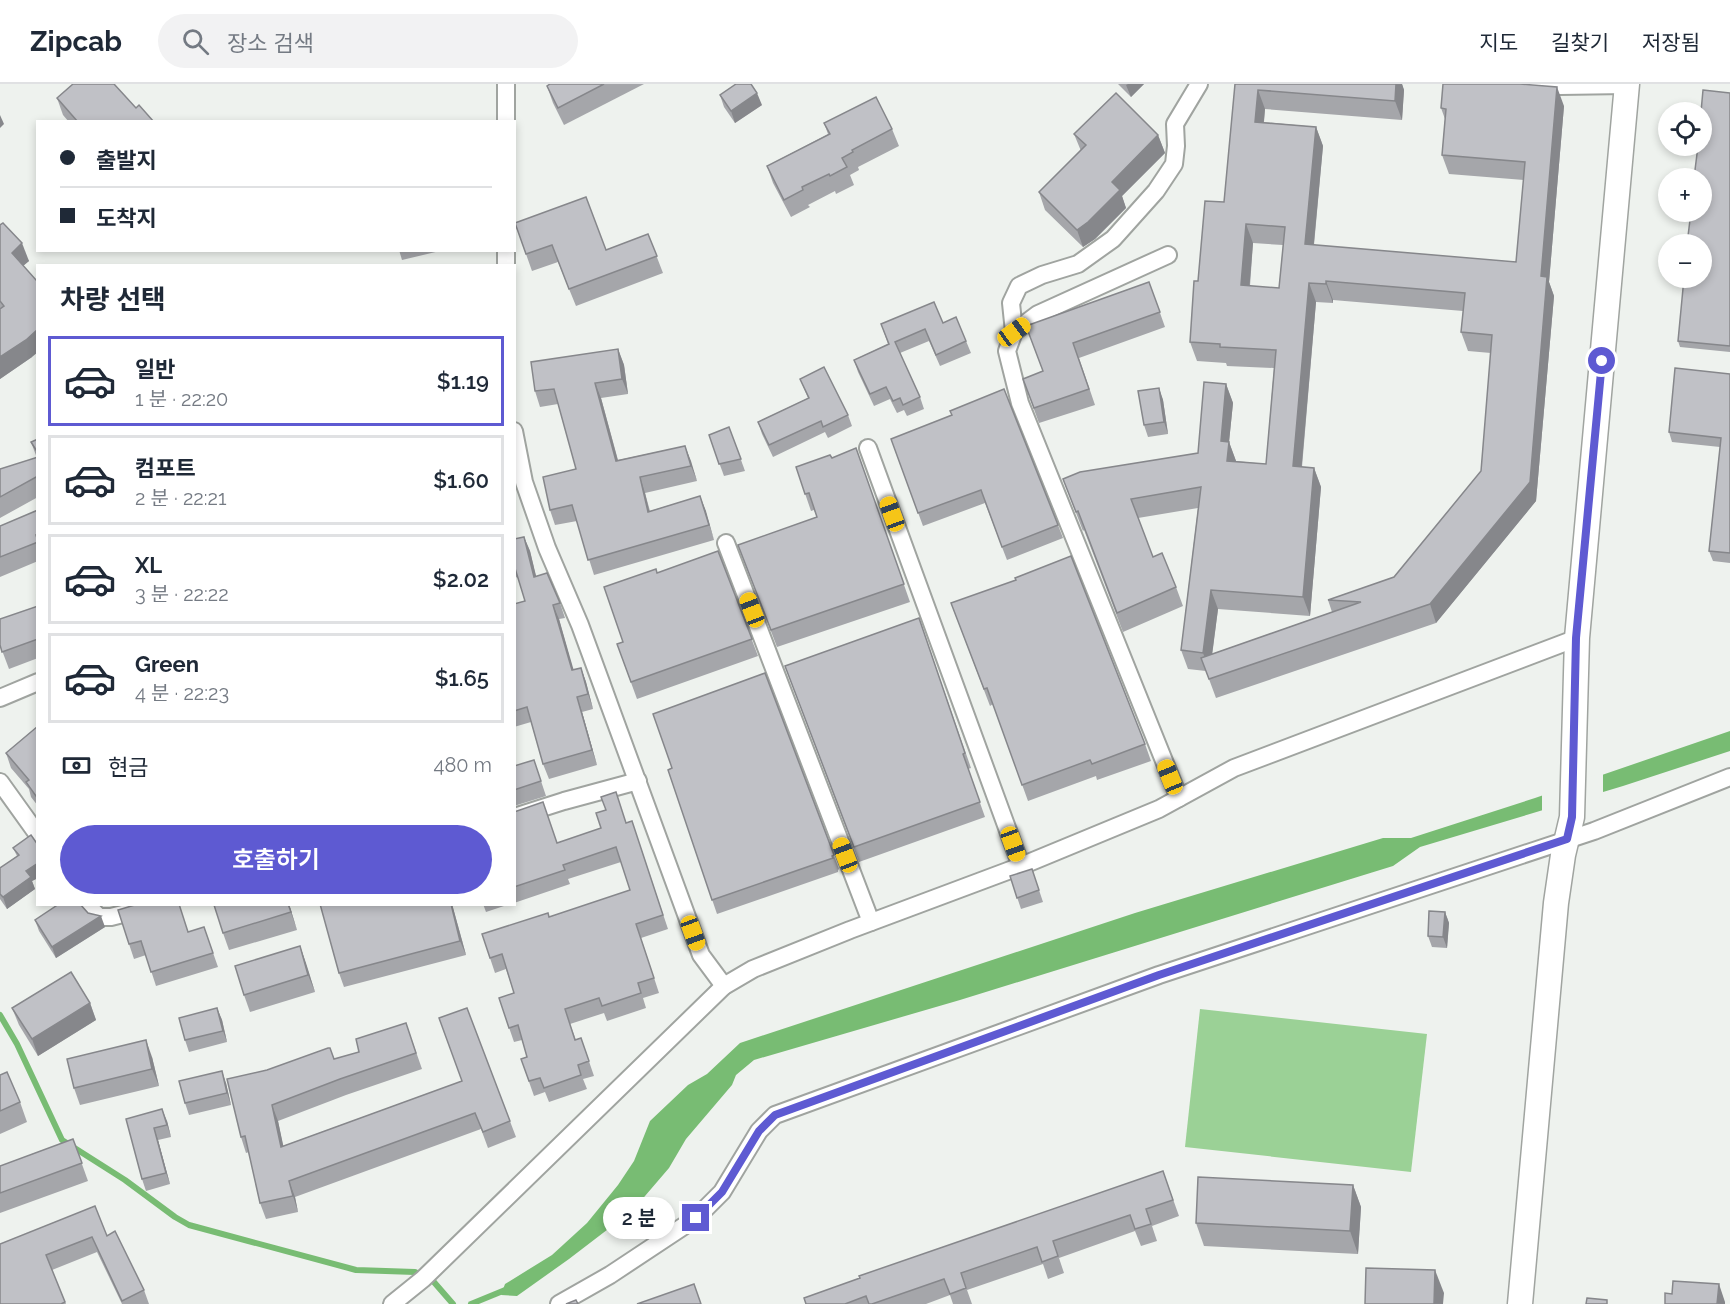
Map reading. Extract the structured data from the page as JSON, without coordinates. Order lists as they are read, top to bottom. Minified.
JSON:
{"page":{"header":"Zipcab","search":"장소 검색","nav":["지도","길찾기","저장됨"],"map_buttons":["+","−"],"banner":["출발지","도착지"],"heading":"차량 선택","list":[{"name":"일반","note":"1 분 · 22:20","value":"$1.19"},{"name":"컴포트","note":"2 분 · 22:21","value":"$1.60"},{"name":"XL","note":"3 분 · 22:22","value":"$2.02"},{"name":"Green","note":"4 분 · 22:23","value":"$1.65"}],"pay":["현금","480 m"],"buttons":"호출하기","bubble":"2 분"}}
